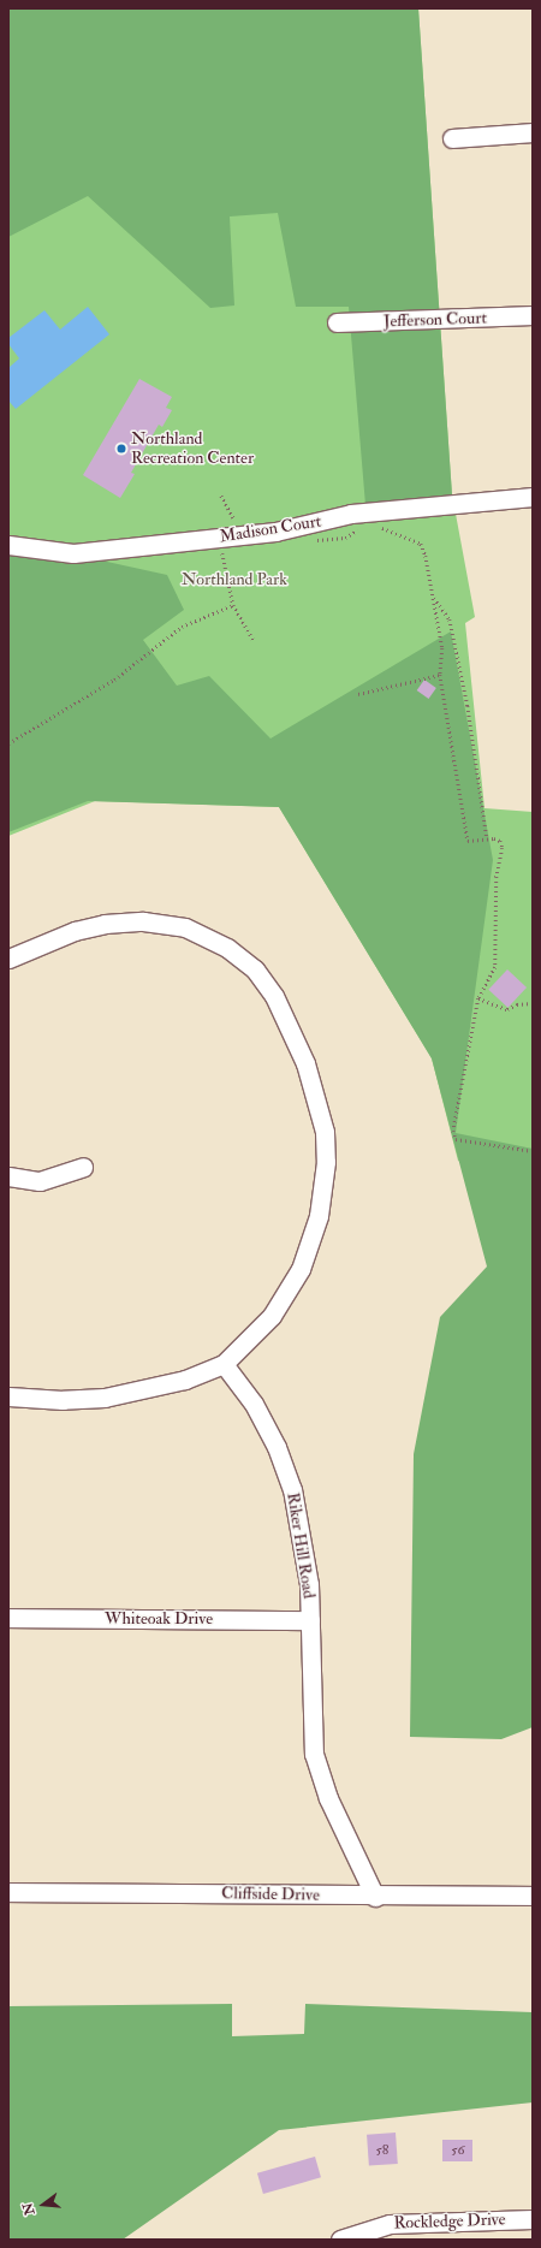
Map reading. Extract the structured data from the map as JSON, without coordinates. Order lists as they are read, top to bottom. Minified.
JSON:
{"streets":{"street":["Jefferson Court","Madison Court","Riker Hill Road","Whiteoak Drive","Cliffside Drive","Rockledge Drive"]},"crossings":[["Riker Hill Road","Whiteoak Drive"],["Riker Hill Road","Cliffside Drive"]],"parks":["Northland Park"],"places":["Northland Recreation Center"],"house_numbers":["58","56"],"north":"left"}
